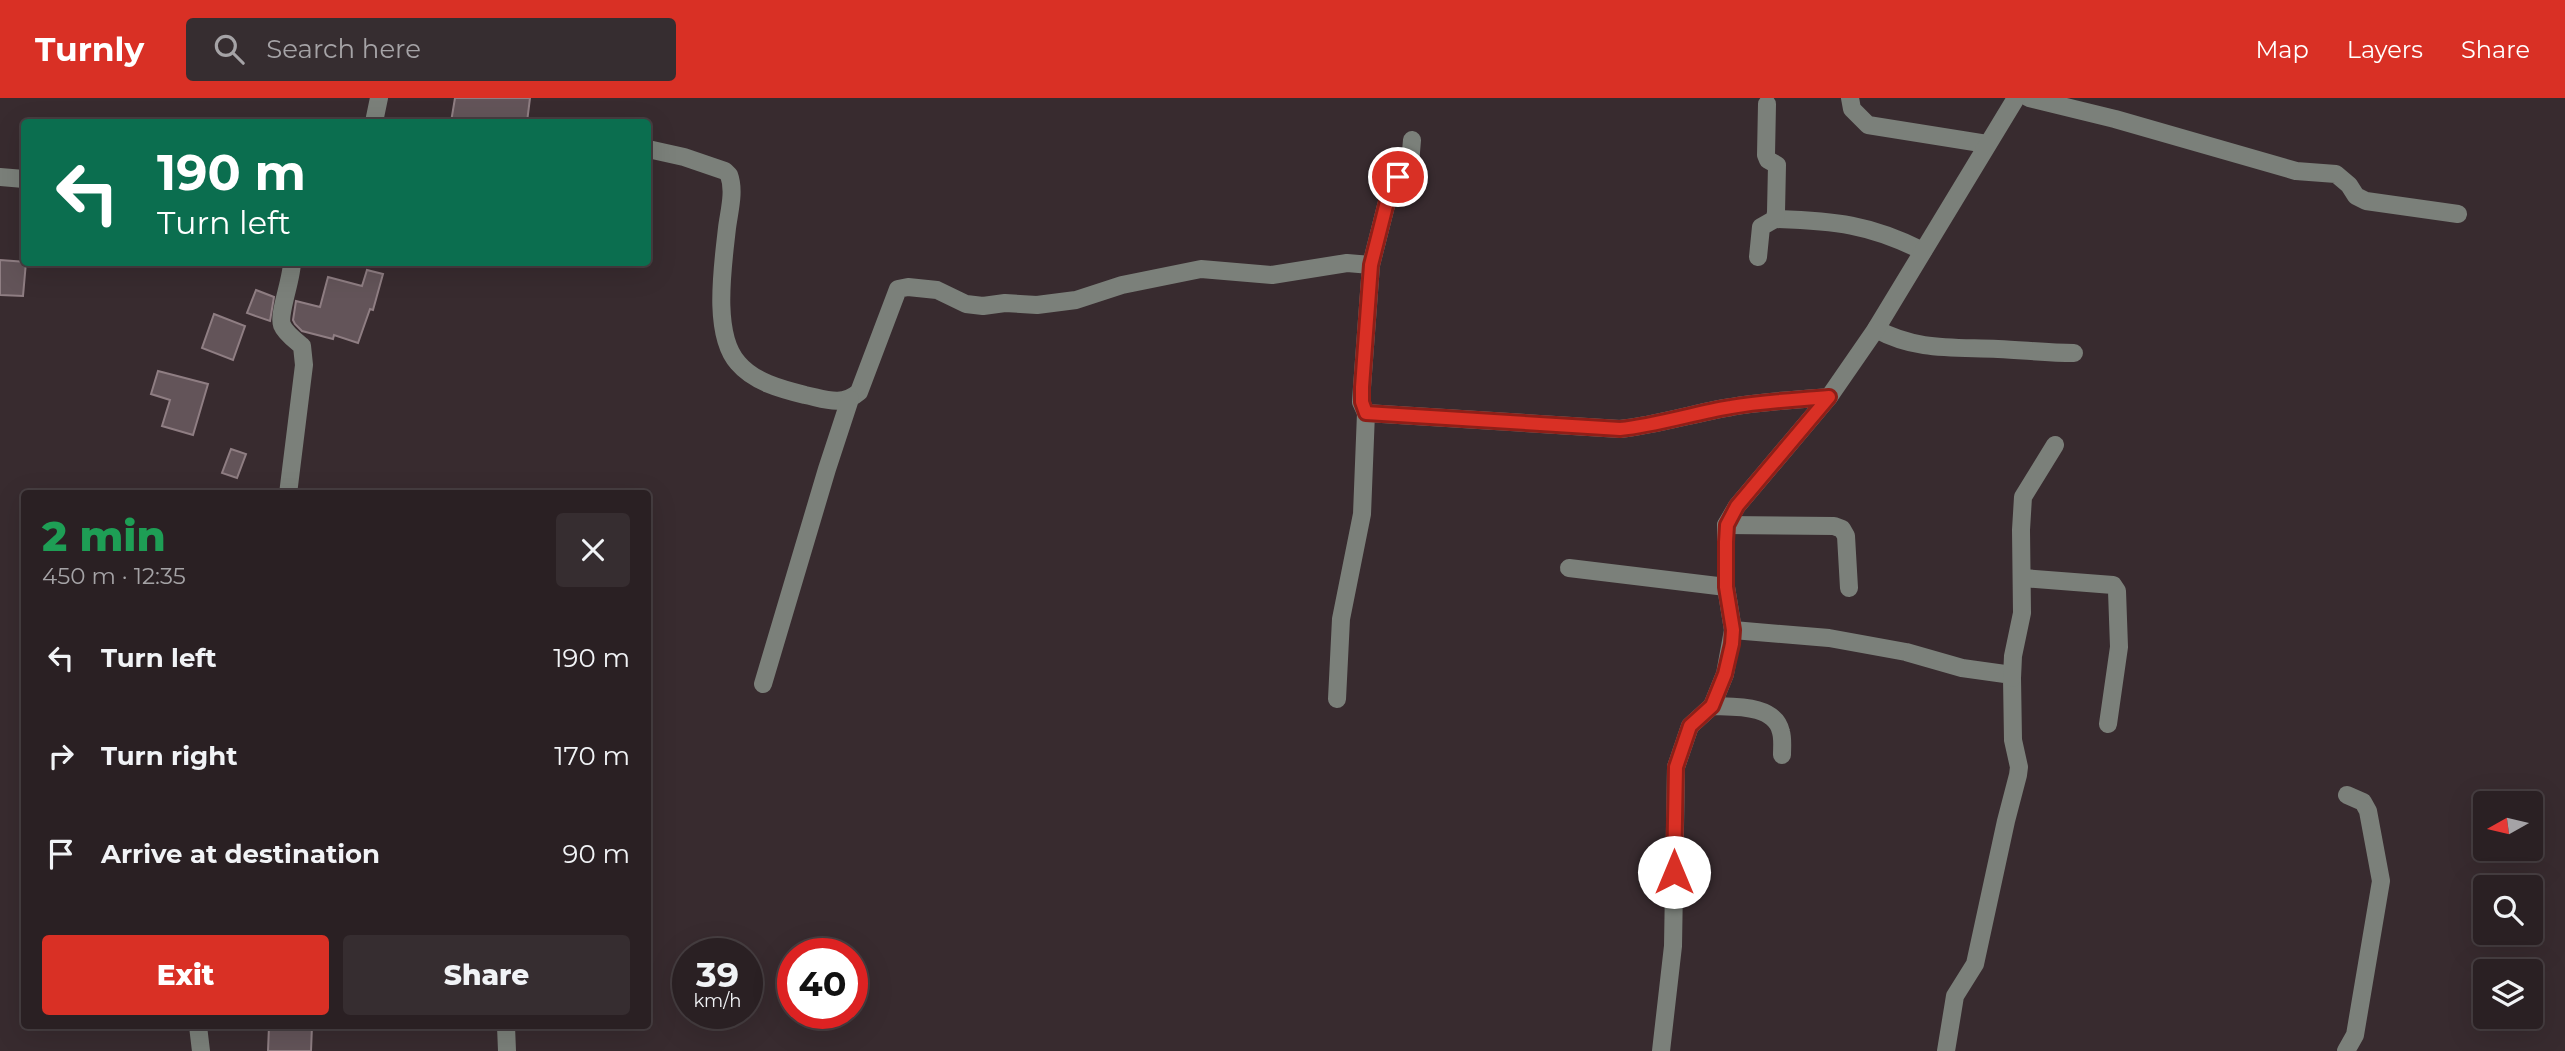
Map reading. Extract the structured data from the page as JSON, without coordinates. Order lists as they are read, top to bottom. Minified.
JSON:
{"north":"left","page":{"header":"Turnly","search":"Search here","nav":["Map","Layers","Share"],"turn":["190 m","Turn left"],"heading":["2 min","450 m · 12:35"],"list":[{"name":"Turn left","value":"190 m"},{"name":"Turn right","value":"170 m"},{"name":"Arrive at destination","value":"90 m"}],"buttons":["Exit","Share"],"speed":"39 km/h","limit":"40"}}
